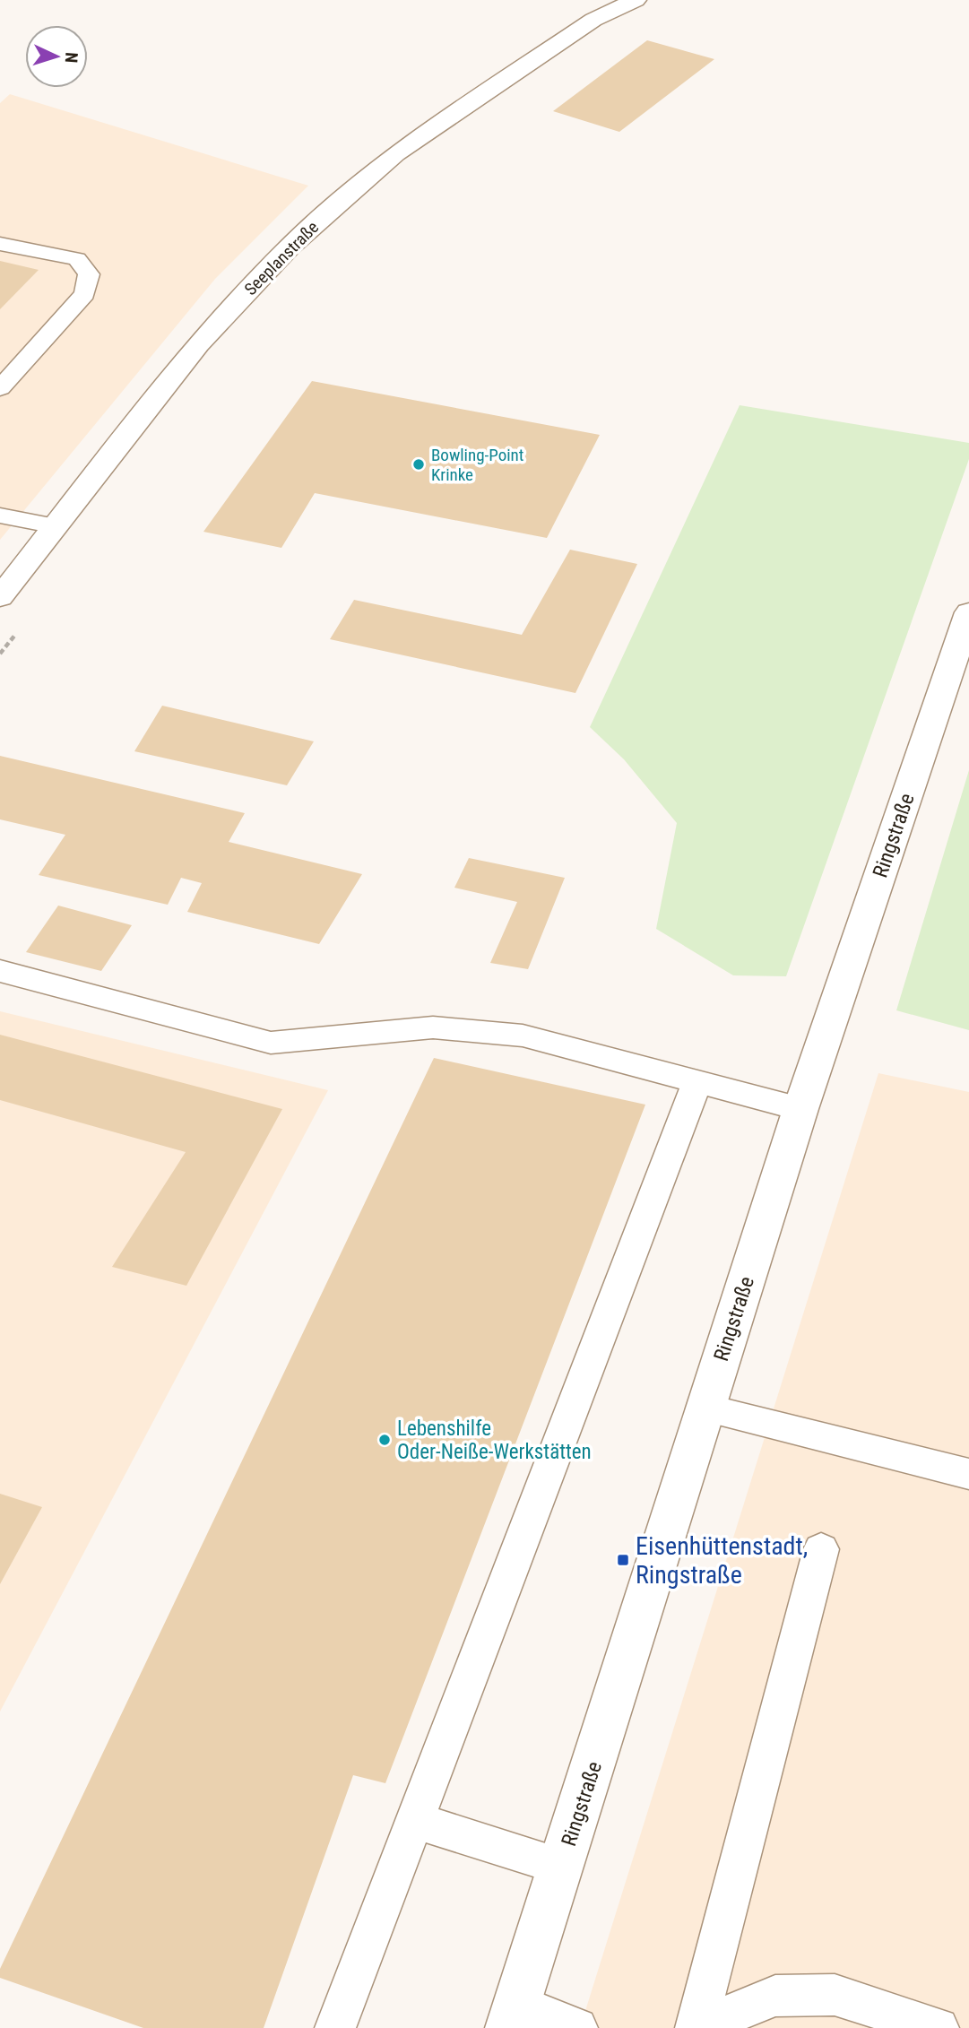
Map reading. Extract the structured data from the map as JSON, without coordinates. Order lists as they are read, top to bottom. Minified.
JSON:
{"streets":{"street":["Seeplanstraße","Ringstraße"]},"places":{"other":["Bowling-Point Krinke","Lebenshilfe Oder-Neiße-Werkstätten"],"transit":["Eisenhüttenstadt, Ringstraße"]},"north":"right"}
